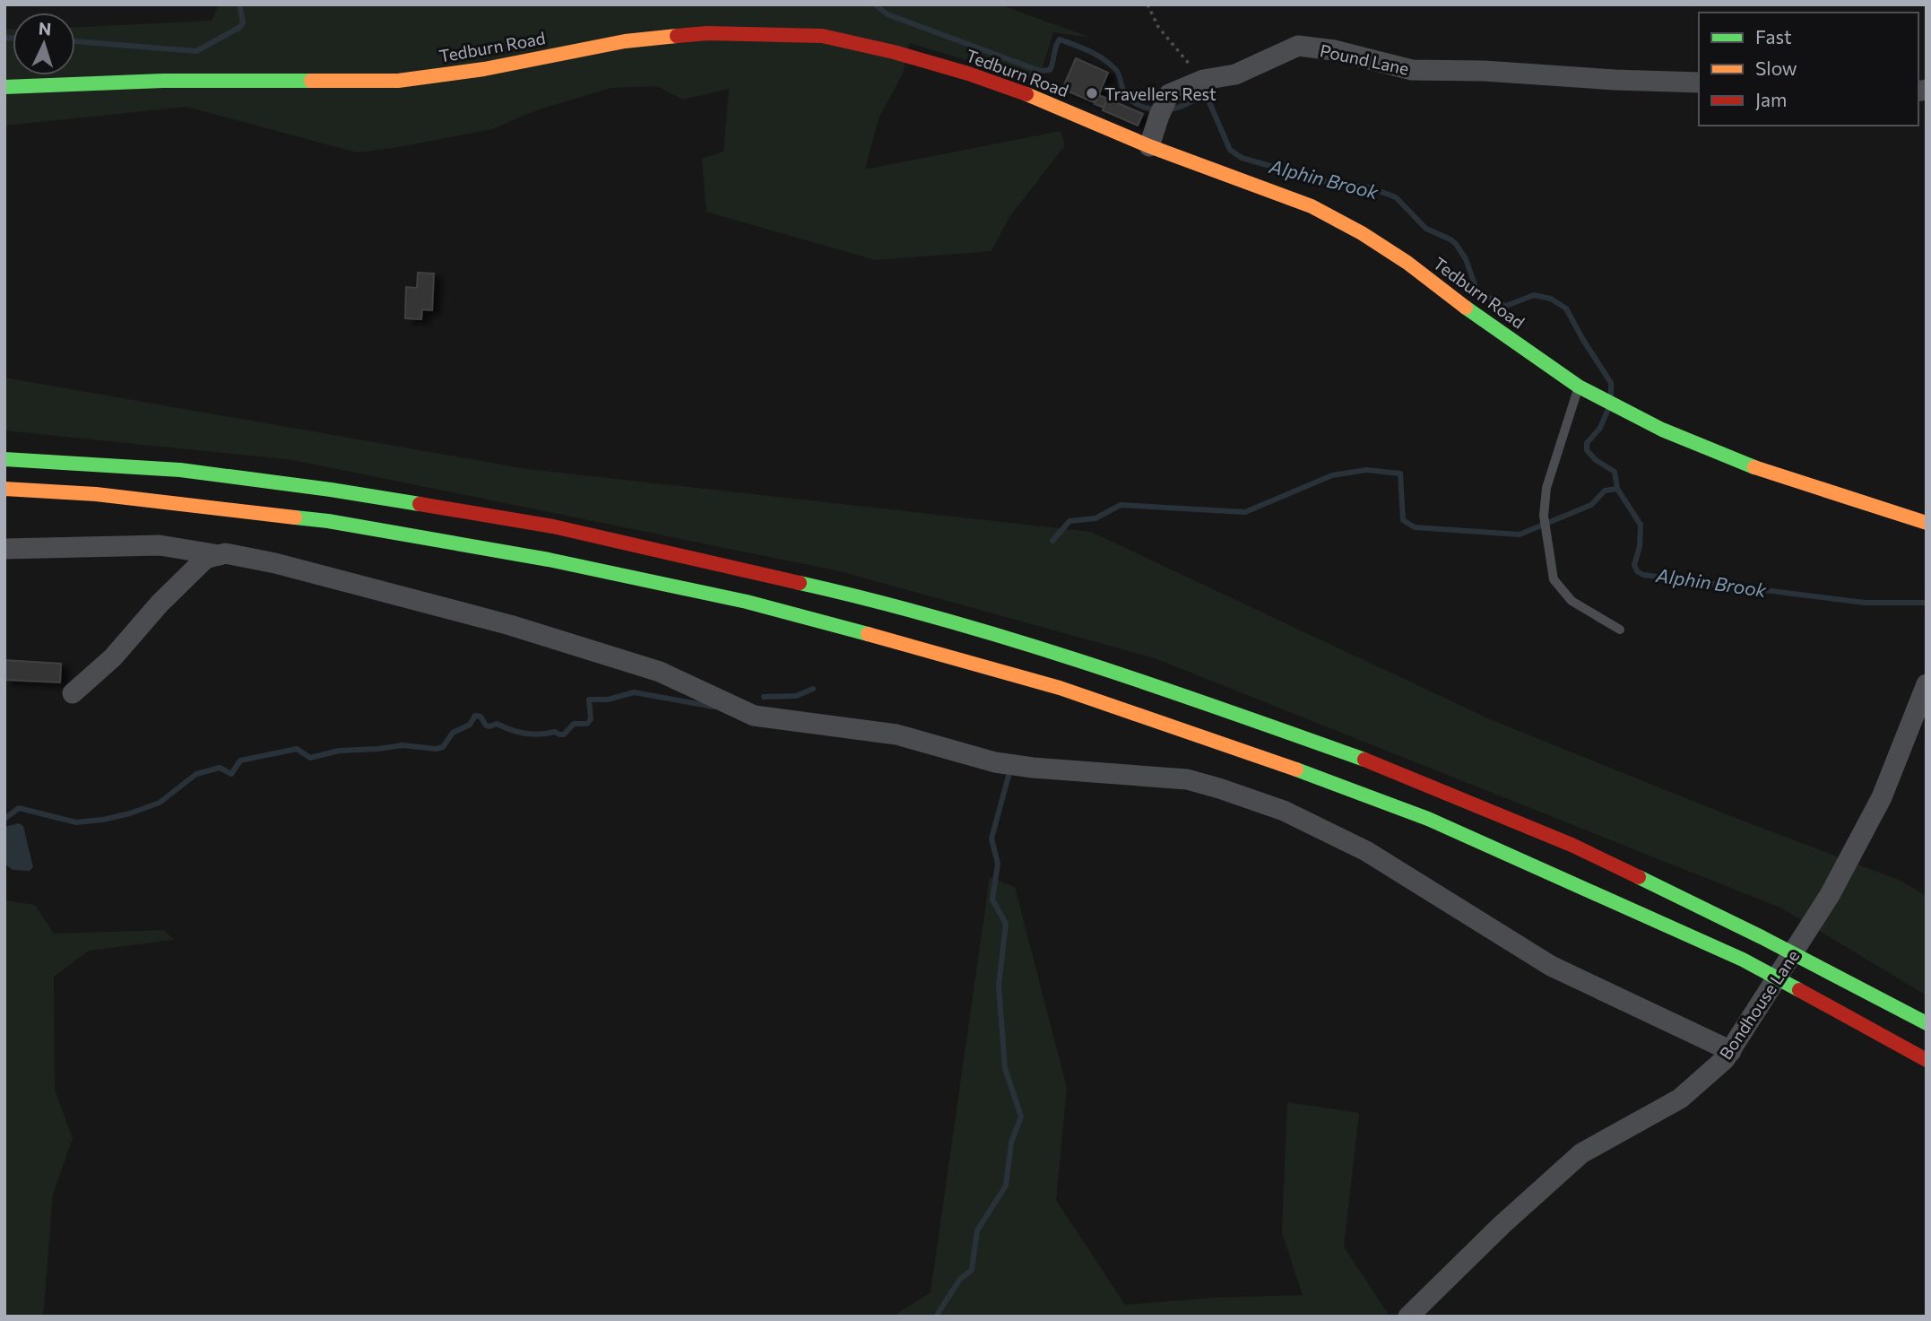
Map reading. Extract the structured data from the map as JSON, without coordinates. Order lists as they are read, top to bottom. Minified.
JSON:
{"streets":{"main road":["Tedburn Road"],"street":["Pound Lane","Bondhouse Lane"]},"crossings":[["Tedburn Road","Pound Lane"]],"water":["Alphin Brook"],"places":["Travellers Rest"],"legend":["Fast","Slow","Jam"],"north":"top"}
